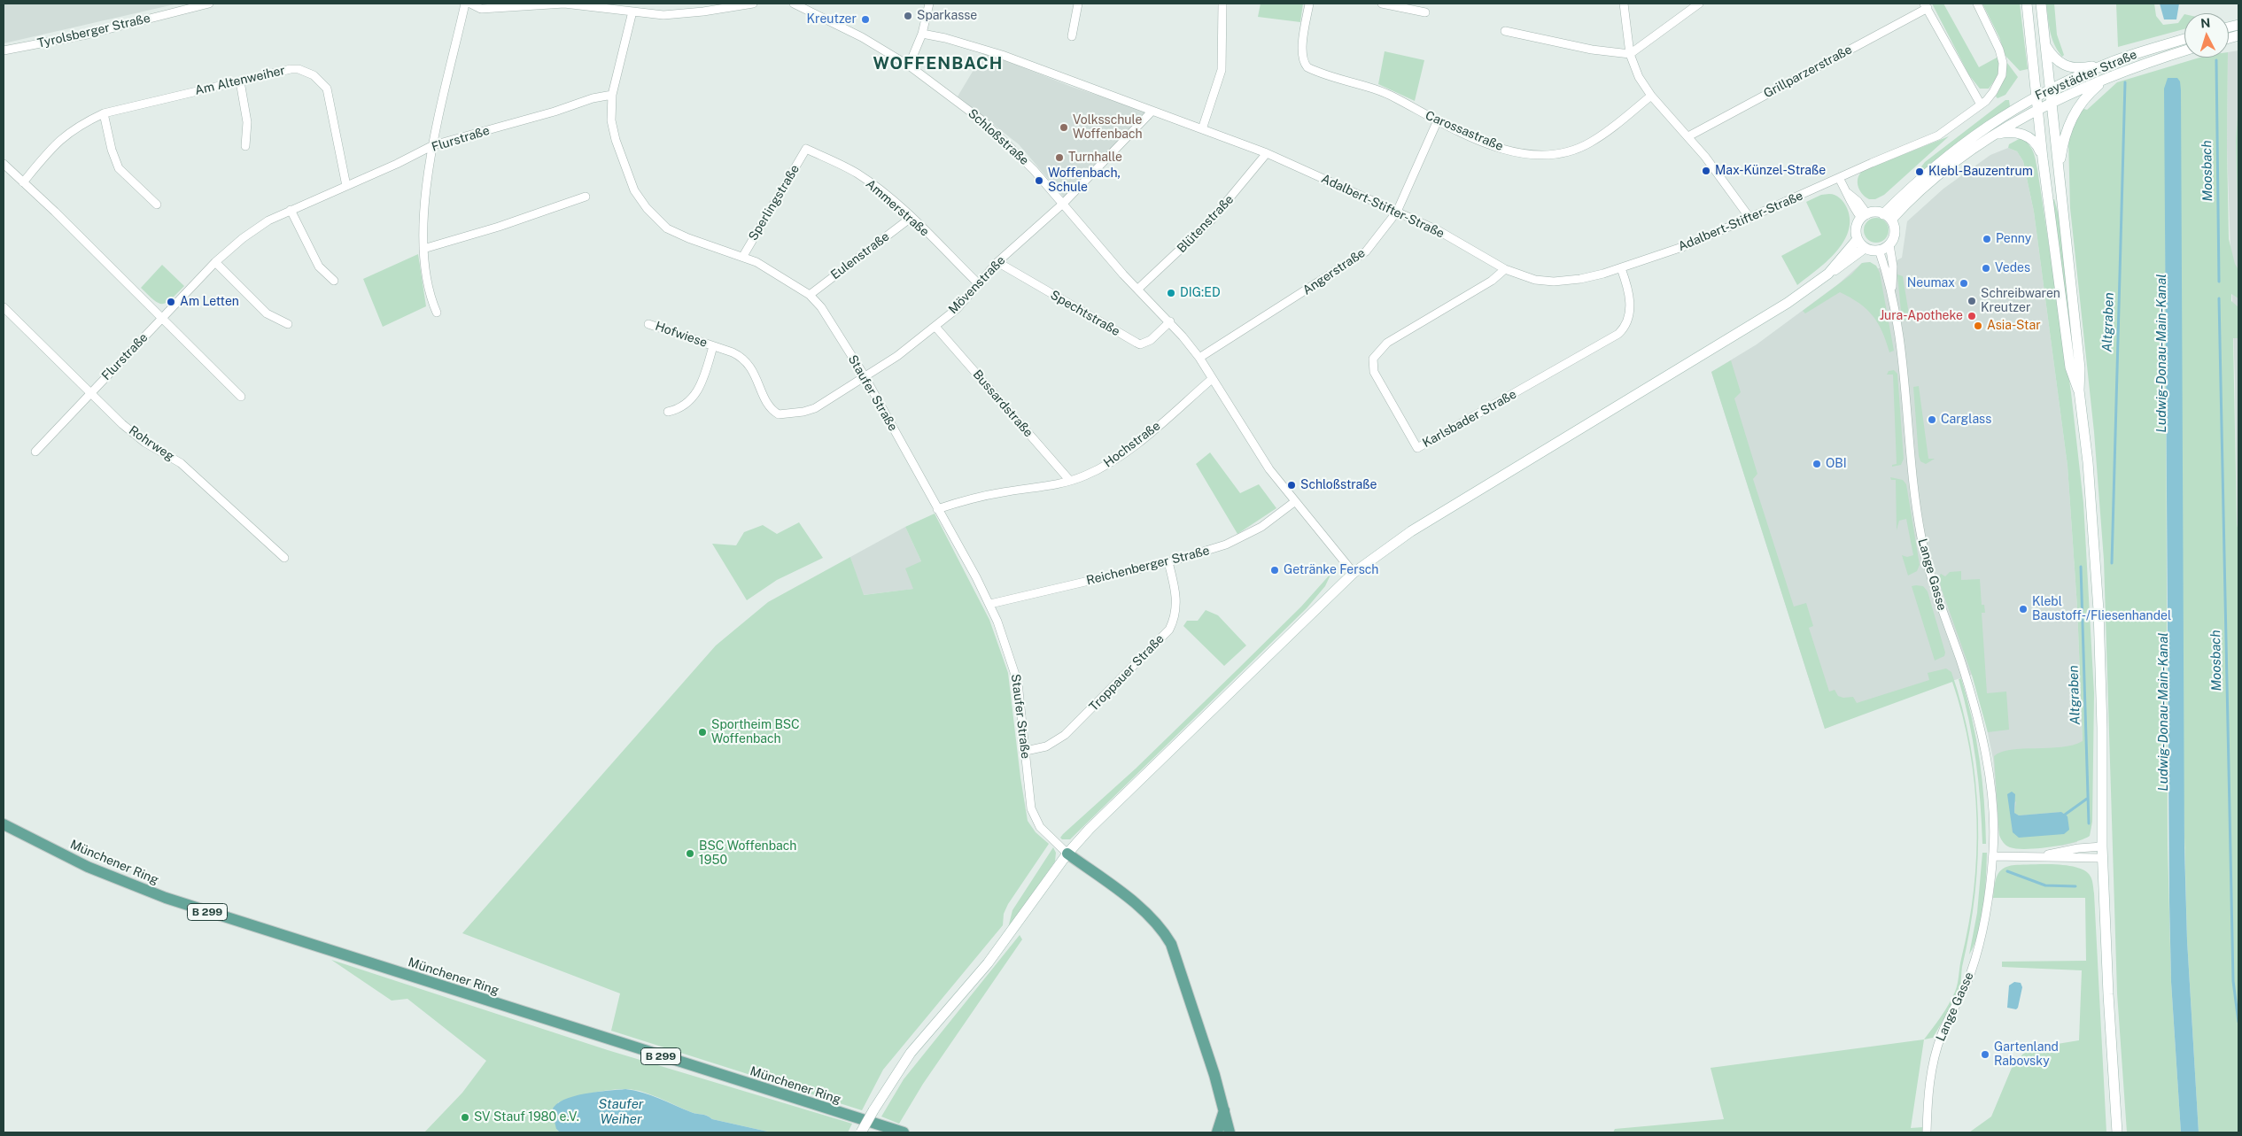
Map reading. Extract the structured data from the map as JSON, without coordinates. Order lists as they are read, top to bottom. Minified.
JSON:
{"streets":{"main road":["Freystädter Straße","Münchener Ring","B 299"],"street":["Tyrolsberger Straße","Grillparzerstraße","Am Altenweiher","Carossastraße","Schloßstraße","Flurstraße","Sperlingstraße","Adalbert-Stifter-Straße","Ammerstraße","Blütenstraße","Eulenstraße","Angerstraße","Mövenstraße","Spechtstraße","Hofwiese","Staufer Straße","Bussardstraße","Karlsbader Straße","Rohrweg","Hochstraße","Reichenberger Straße","Lange Gasse","Troppauer Straße"]},"crossings":[["Freystädter Straße","Lange Gasse"],["Am Altenweiher","Flurstraße"],["Carossastraße","Angerstraße"],["Schloßstraße","Blütenstraße"],["Schloßstraße","Angerstraße"],["Schloßstraße","Mövenstraße"],["Schloßstraße","Spechtstraße"],["Schloßstraße","Hochstraße"],["Schloßstraße","Reichenberger Straße"],["Flurstraße","Staufer Straße"],["Flurstraße","Rohrweg"],["Sperlingstraße","Ammerstraße"],["Sperlingstraße","Staufer Straße"],["Adalbert-Stifter-Straße","Blütenstraße"],["Adalbert-Stifter-Straße","Angerstraße"],["Adalbert-Stifter-Straße","Mövenstraße"],["Adalbert-Stifter-Straße","Karlsbader Straße"],["Ammerstraße","Eulenstraße"],["Ammerstraße","Mövenstraße"],["Eulenstraße","Staufer Straße"],["Mövenstraße","Spechtstraße"],["Mövenstraße","Hofwiese"],["Mövenstraße","Staufer Straße"],["Mövenstraße","Bussardstraße"],["Hofwiese","Staufer Straße"],["Staufer Straße","Hochstraße"],["Staufer Straße","Reichenberger Straße"],["Staufer Straße","Troppauer Straße"],["Bussardstraße","Hochstraße"],["Reichenberger Straße","Troppauer Straße"]],"districts":["WOFFENBACH"],"water":["Moosbach","Altgraben","Ludwig-Donau-Main-Kanal","Staufer Weiher"],"places":["Sparkasse","Kreutzer","Volksschule Woffenbach","Turnhalle","Max-Künzel-Straße","Klebl-Bauzentrum","Woffenbach, Schule","Penny","Vedes","Neumax","DIG:ED","Schreibwaren Kreutzer","Am Letten","Jura-Apotheke","Asia-Star","Carglass","OBI","Schloßstraße","Getränke Fersch","Klebl Baustoff-/Fliesenhandel","Sportheim BSC Woffenbach","BSC Woffenbach 1950","Gartenland Rabovsky","SV Stauf 1980 e.V."],"north":"top"}
